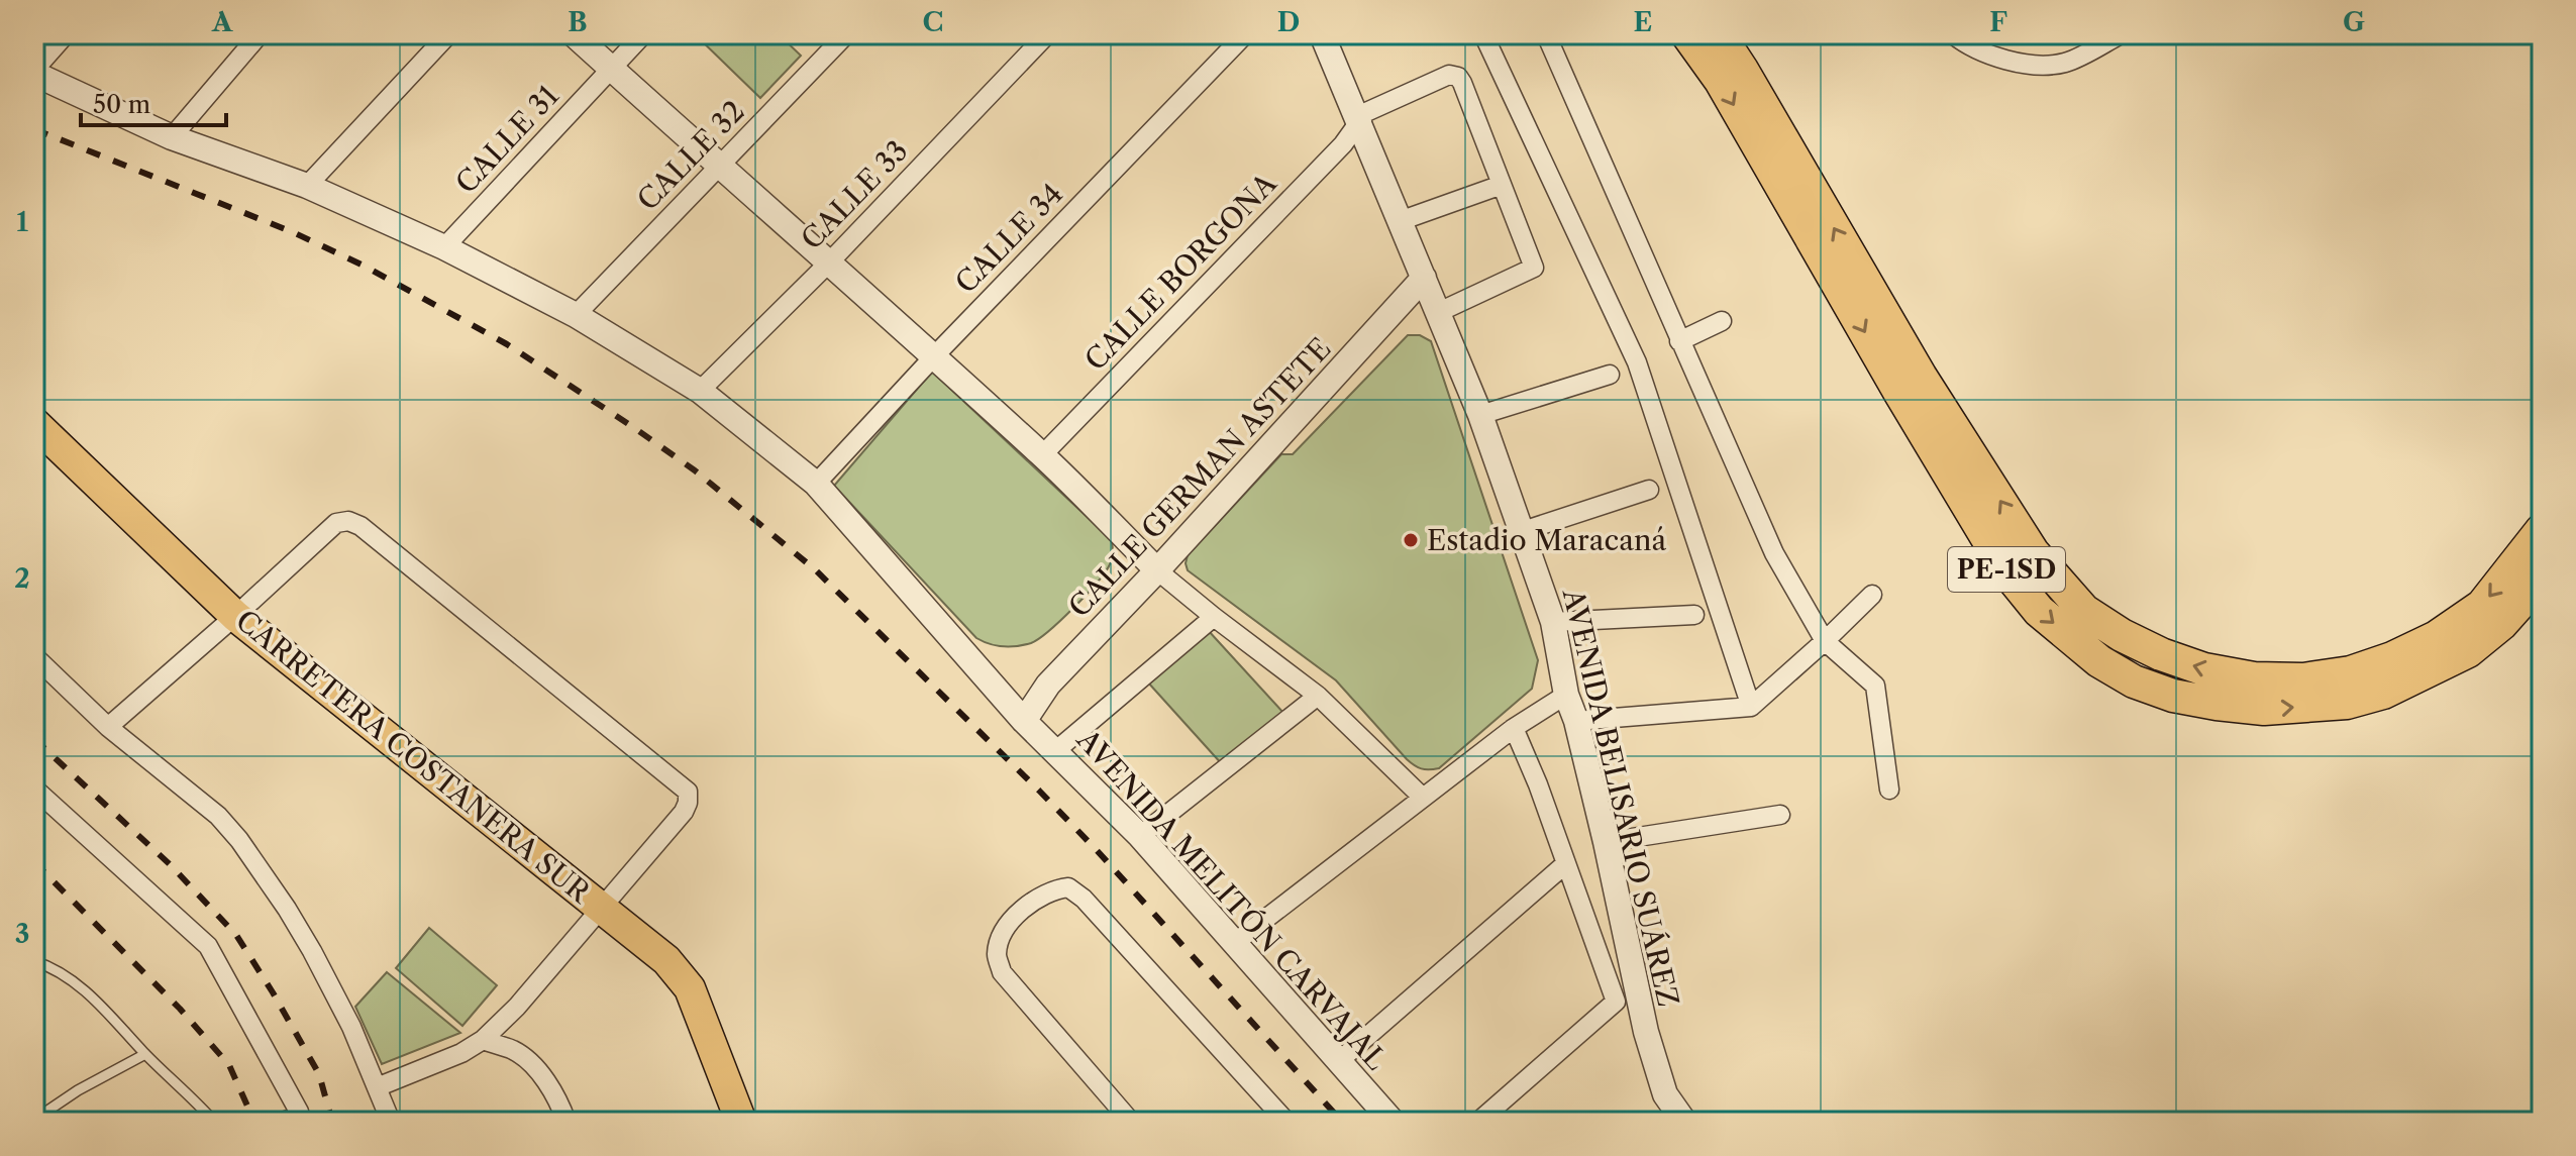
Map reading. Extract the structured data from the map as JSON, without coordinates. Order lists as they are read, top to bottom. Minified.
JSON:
{"streets":{"highway":["PE-1SD"],"main road":["CARRETERA COSTANERA SUR"],"street":["CALLE 31","CALLE 32","CALLE 33","CALLE 34","CALLE BORGONA","CALLE GERMAN ASTETE","AVENIDA BELISARIO SUÁREZ","AVENIDA MELITÓN CARVAJAL"]},"crossings":[["CALLE 31","AVENIDA MELITÓN CARVAJAL"],["CALLE 32","AVENIDA MELITÓN CARVAJAL"],["CALLE 33","AVENIDA MELITÓN CARVAJAL"],["CALLE 34","AVENIDA MELITÓN CARVAJAL"],["CALLE BORGONA","AVENIDA BELISARIO SUÁREZ"],["CALLE GERMAN ASTETE","AVENIDA BELISARIO SUÁREZ"],["CALLE GERMAN ASTETE","AVENIDA MELITÓN CARVAJAL"]],"places":["Estadio Maracaná"],"scale_bar":"50 m","grid":{"columns":["A","B","C","D","E","F","G"],"rows":["1","2","3"]}}
